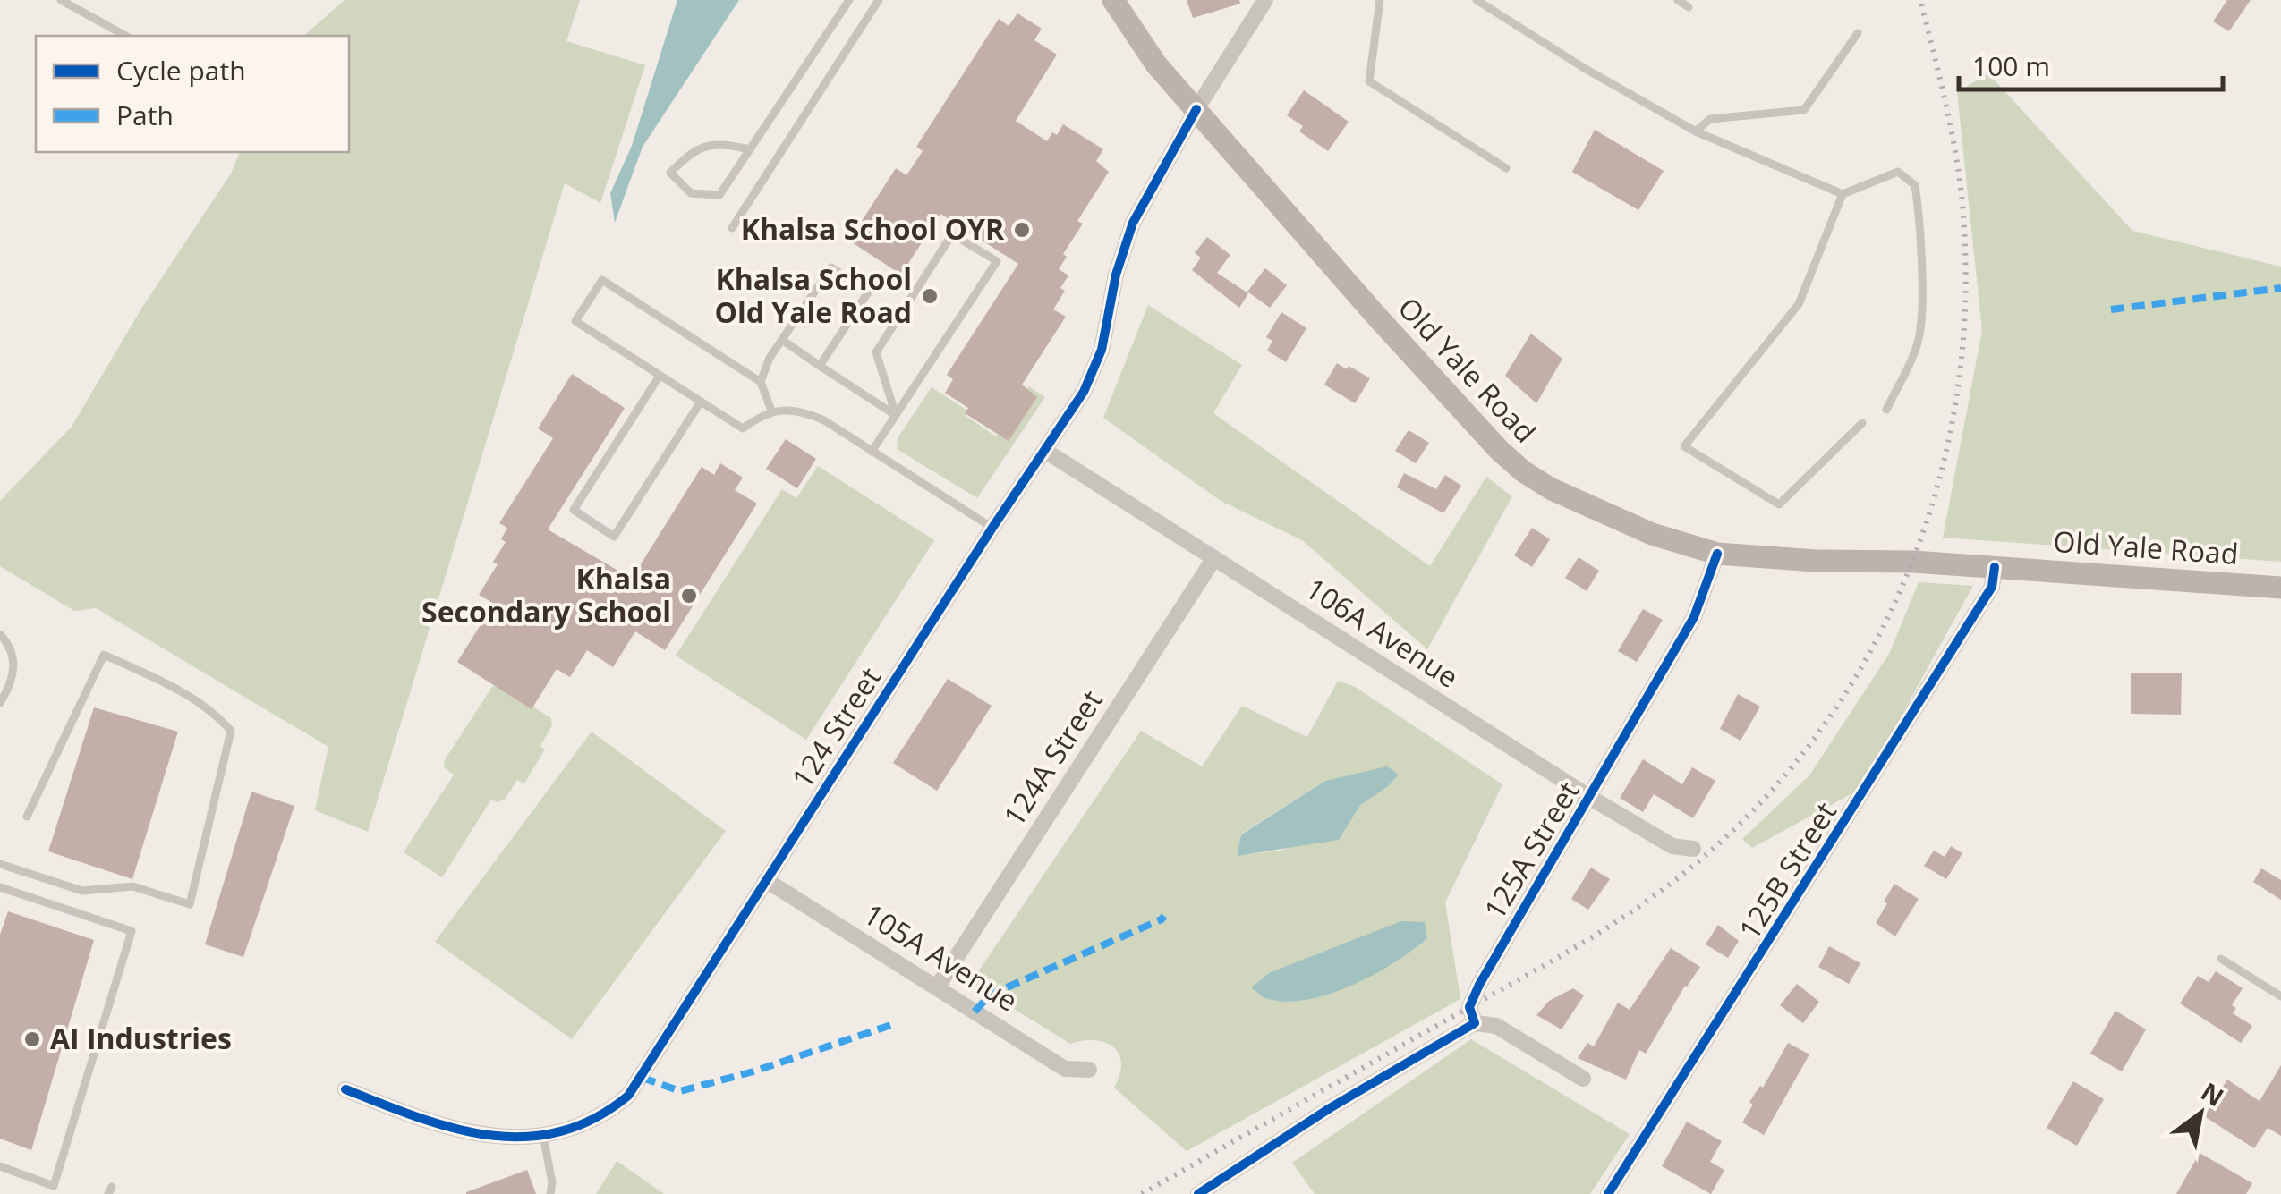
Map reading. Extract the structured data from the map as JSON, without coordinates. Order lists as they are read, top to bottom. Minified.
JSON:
{"streets":{"main road":["Old Yale Road"],"street":["106A Avenue","124 Street","124A Street","125A Street","125B Street","105A Avenue"]},"crossings":[["Old Yale Road","124 Street"],["Old Yale Road","125A Street"],["Old Yale Road","125B Street"],["106A Avenue","124 Street"],["106A Avenue","124A Street"],["106A Avenue","125A Street"],["124 Street","105A Avenue"],["124A Street","105A Avenue"]],"places":["Khalsa School OYR","Khalsa School Old Yale Road","Khalsa Secondary School","AI Industries"],"legend":["Cycle path","Path"],"scale_bar":"100 m","north":"top right"}
